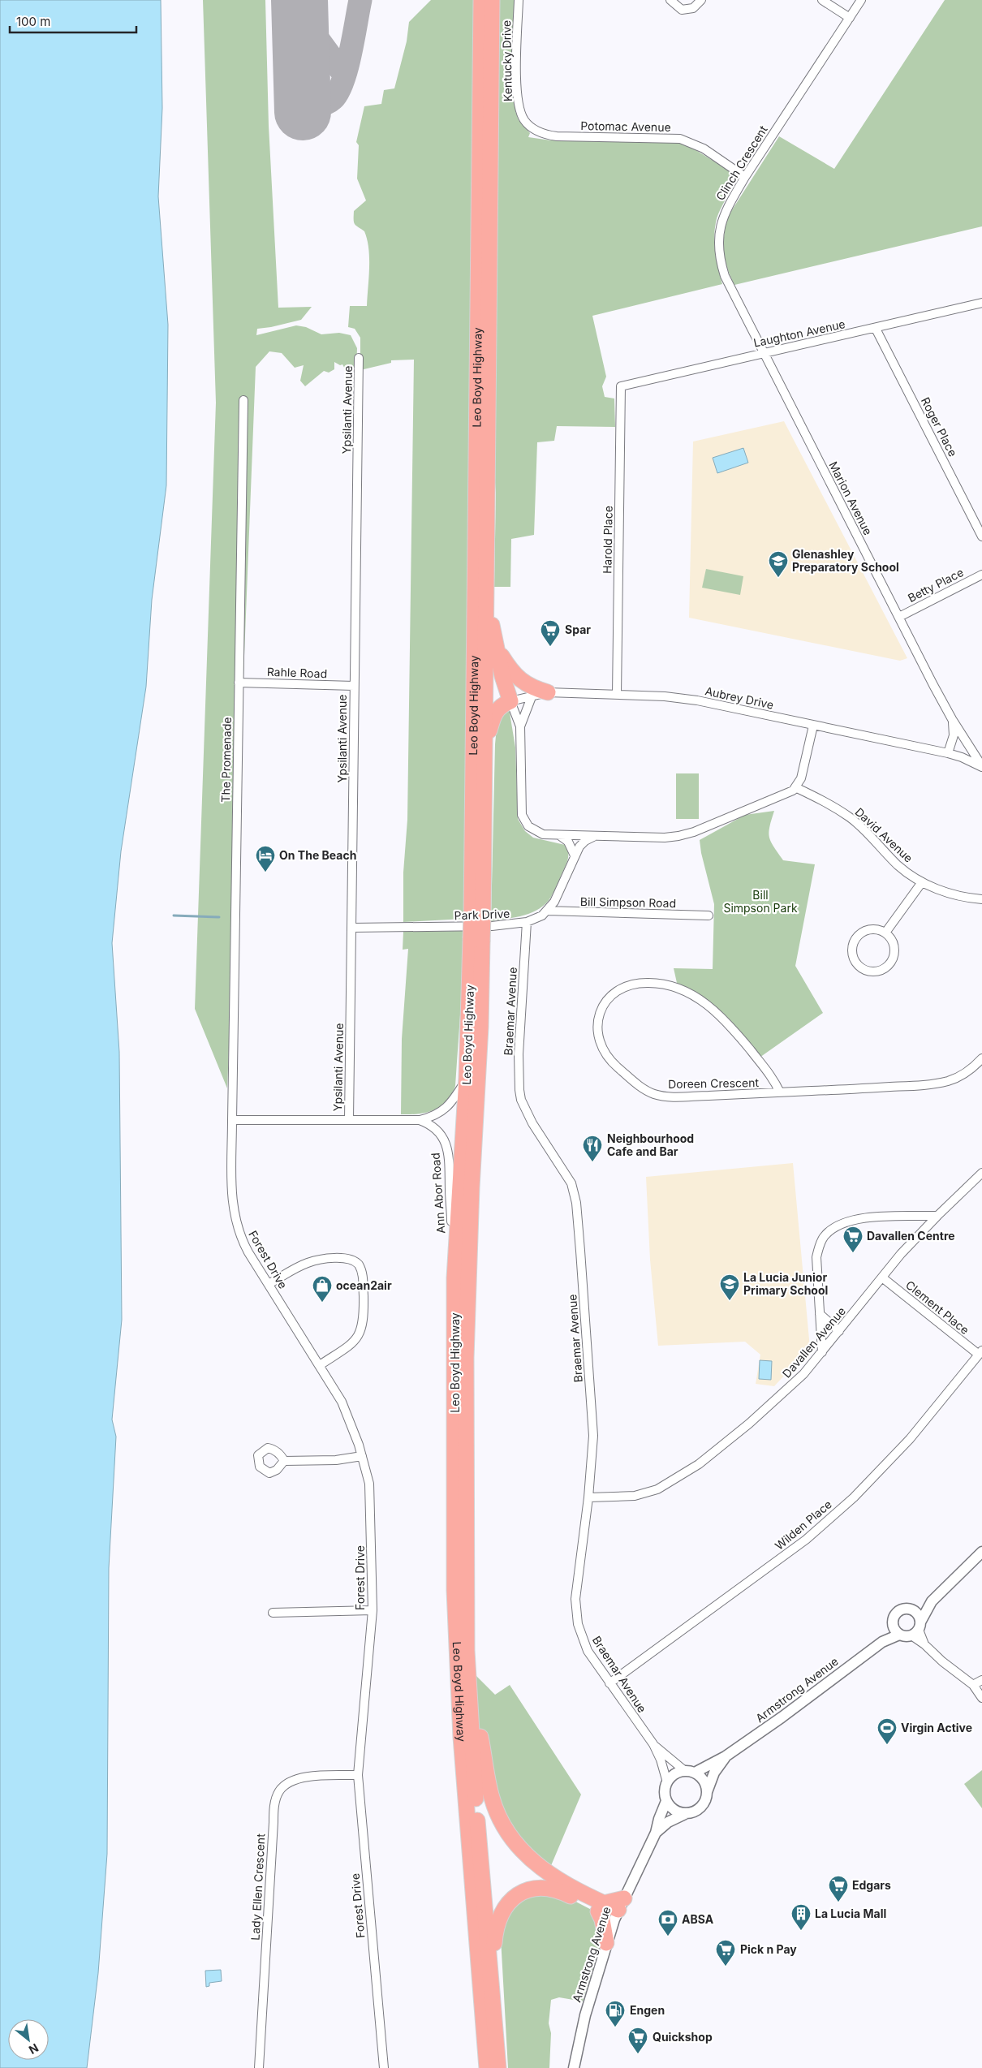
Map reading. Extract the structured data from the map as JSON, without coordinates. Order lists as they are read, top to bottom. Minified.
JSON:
{"streets":{"highway":["Leo Boyd Highway"],"street":["Kentucky Drive","Potomac Avenue","Clinch Crescent","Laughton Avenue","Ypsilanti Avenue","Roger Place","Marion Avenue","Harold Place","Betty Place","Rahle Road","Aubrey Drive","The Promenade","David Avenue","Bill Simpson Road","Park Drive","Braemar Avenue","Doreen Crescent","Ann Abor Road","Forest Drive","Clement Place","Davallen Avenue","Wilden Place","Armstrong Avenue","Lady Ellen Crescent"]},"crossings":[["Kentucky Drive","Potomac Avenue"],["Potomac Avenue","Clinch Crescent"],["Clinch Crescent","Laughton Avenue"],["Clinch Crescent","Marion Avenue"],["Laughton Avenue","Roger Place"],["Laughton Avenue","Marion Avenue"],["Laughton Avenue","Harold Place"],["Leo Boyd Highway","Ann Abor Road"],["Ypsilanti Avenue","Rahle Road"],["Ypsilanti Avenue","Park Drive"],["Ypsilanti Avenue","Ann Abor Road"],["Marion Avenue","Betty Place"],["Marion Avenue","Aubrey Drive"],["Harold Place","Aubrey Drive"],["Rahle Road","The Promenade"],["The Promenade","Ann Abor Road"],["The Promenade","Forest Drive"],["Bill Simpson Road","Park Drive"],["Park Drive","Braemar Avenue"],["Braemar Avenue","Davallen Avenue"],["Braemar Avenue","Wilden Place"],["Braemar Avenue","Armstrong Avenue"],["Ann Abor Road","Forest Drive"],["Forest Drive","Lady Ellen Crescent"],["Clement Place","Davallen Avenue"],["Clement Place","Wilden Place"]],"parks":["Bill Simpson Park"],"places":{"school or university":["Glenashley Preparatory School","La Lucia Junior Primary School"],"supermarket":["Spar","Davallen Centre","Edgars","Pick n Pay","Quickshop"],"hotel":["On The Beach"],"restaurant":["Neighbourhood Cafe and Bar"],"shop":["ocean2air"],"sports":["Virgin Active"],"building":["La Lucia Mall"],"bank":["ABSA"],"fuel station":["Engen"]},"scale_bar":"100 m","north":"bottom right"}
